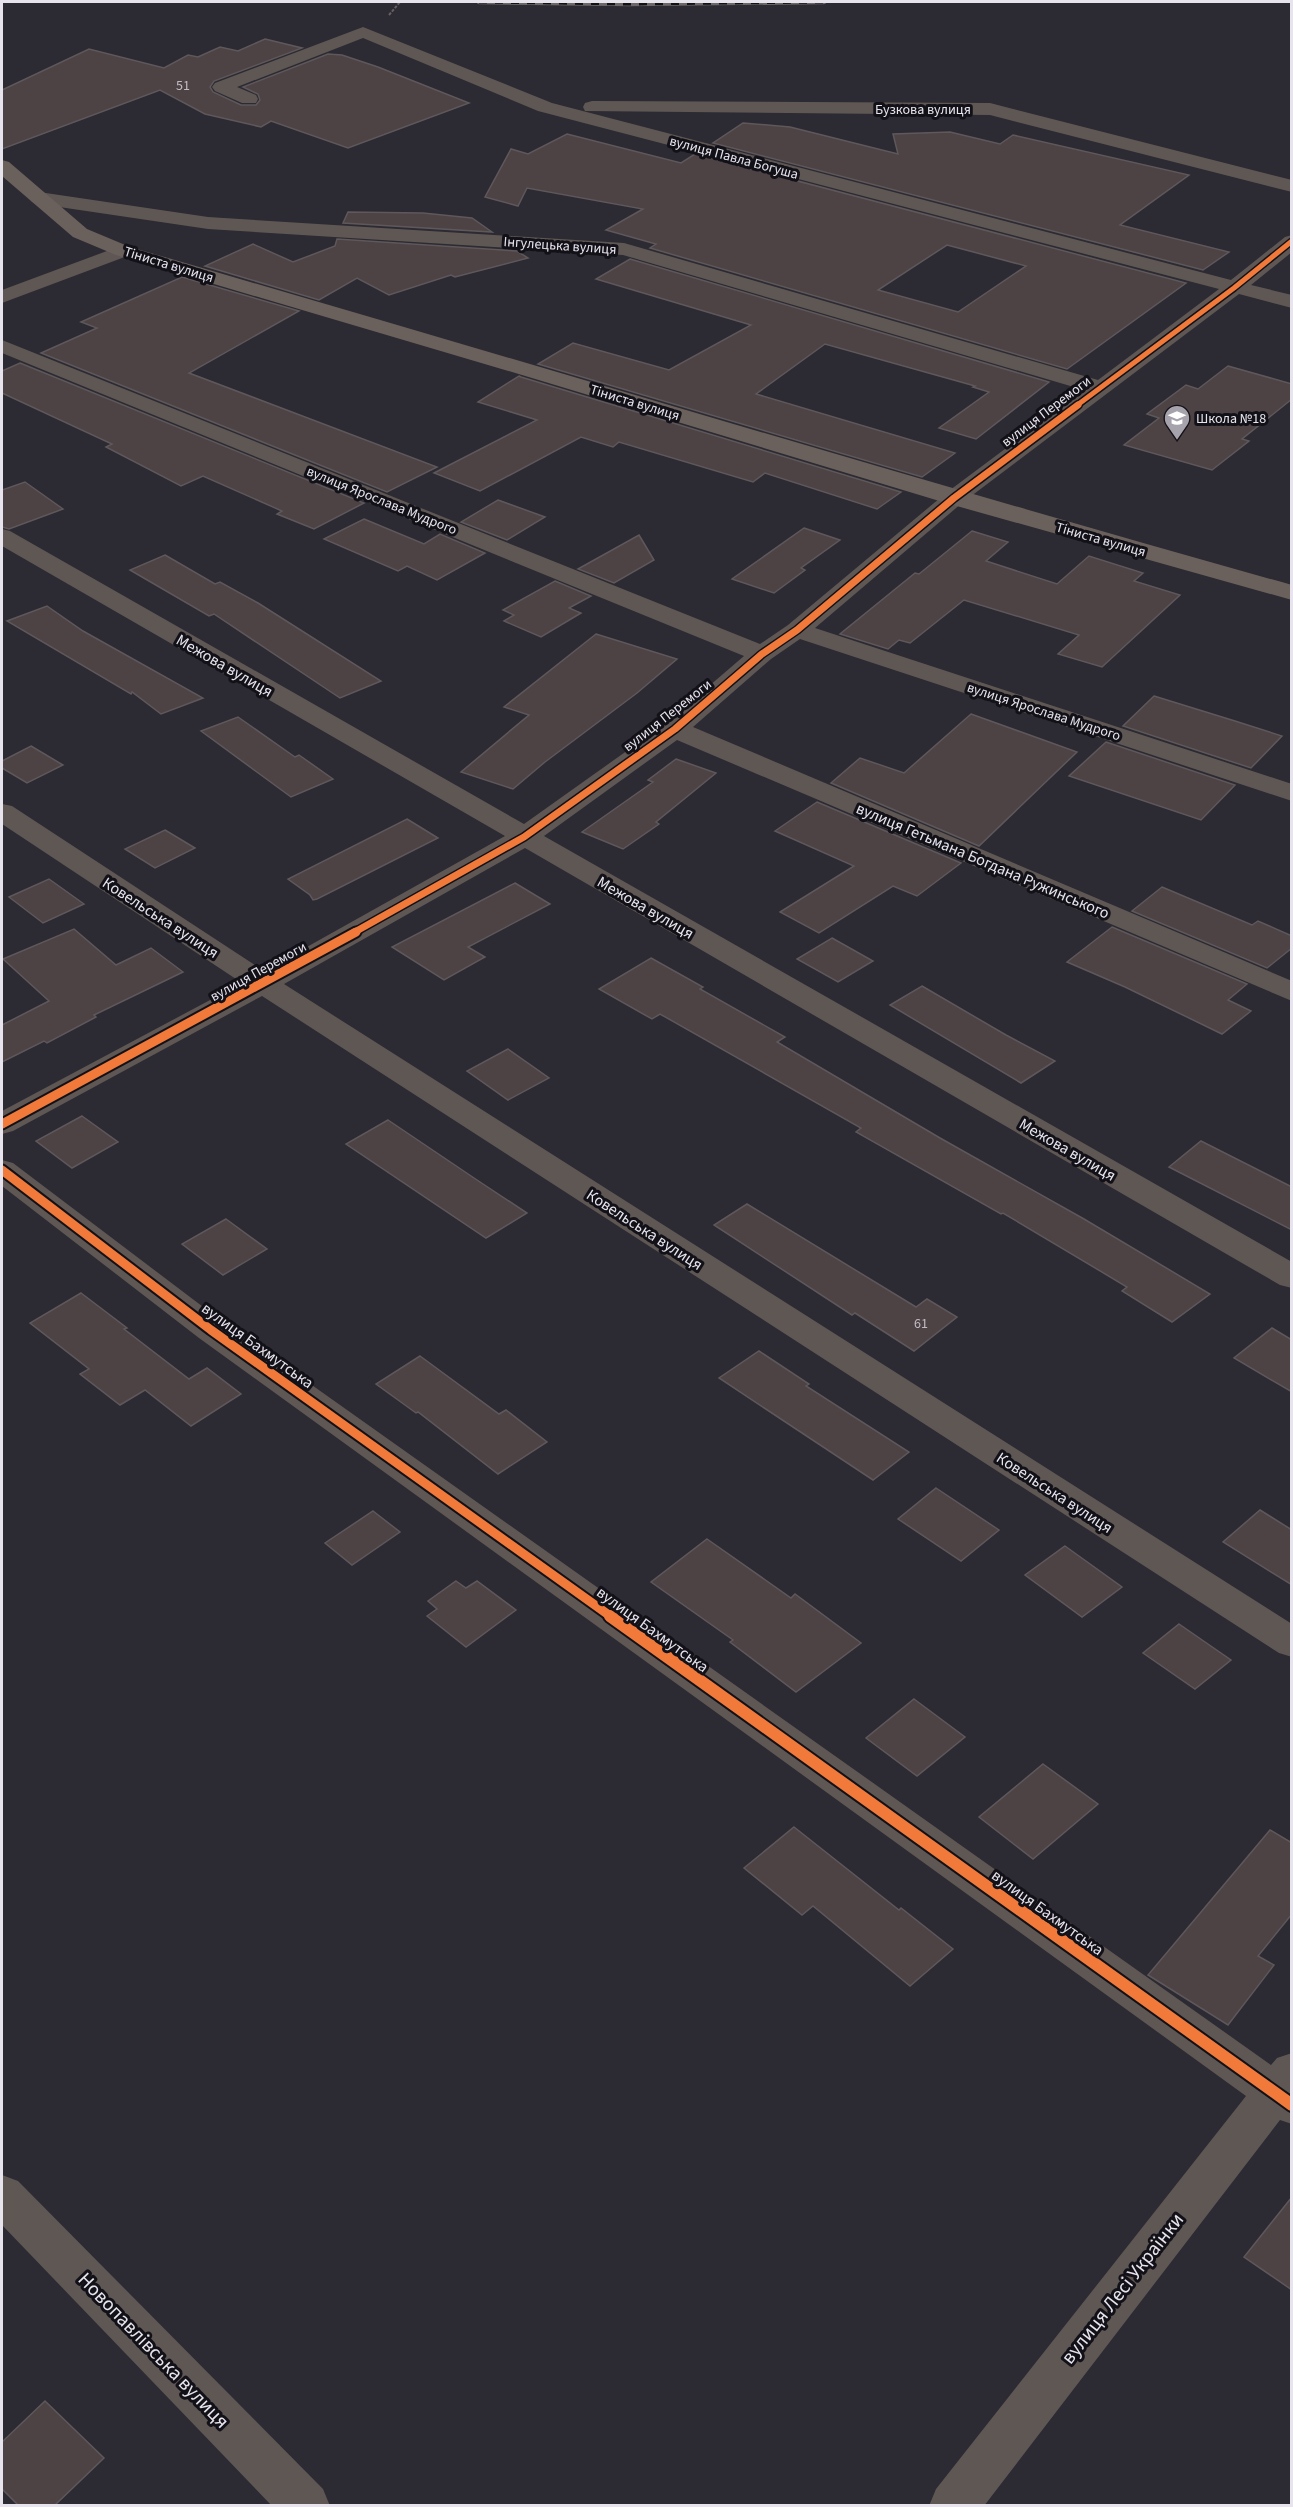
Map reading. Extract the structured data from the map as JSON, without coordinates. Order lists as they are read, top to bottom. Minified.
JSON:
{"streets":{"street":["Бузкова вулиця","вулиця Павла Богуша","Інгулецька вулиця","Тіниста вулиця","вулиця Перемоги","вулиця Ярослава Мудрого","Межова вулиця","вулиця Гетьмана Богдана Ружинського","Ковельська вулиця","вулиця Бахмутська","вулиця Лесі Українки","Новопавлівська вулиця"]},"crossings":[["Бузкова вулиця","вулиця Павла Богуша"],["вулиця Павла Богуша","вулиця Перемоги"],["Інгулецька вулиця","Тіниста вулиця"],["Інгулецька вулиця","вулиця Перемоги"],["Тіниста вулиця","вулиця Перемоги"],["вулиця Перемоги","вулиця Ярослава Мудрого"],["вулиця Перемоги","Межова вулиця"],["вулиця Перемоги","вулиця Гетьмана Богдана Ружинського"],["вулиця Перемоги","Ковельська вулиця"],["вулиця Бахмутська","вулиця Лесі Українки"]],"places":{"school or university":["Школа №18"]},"house_numbers":["51","61"]}
